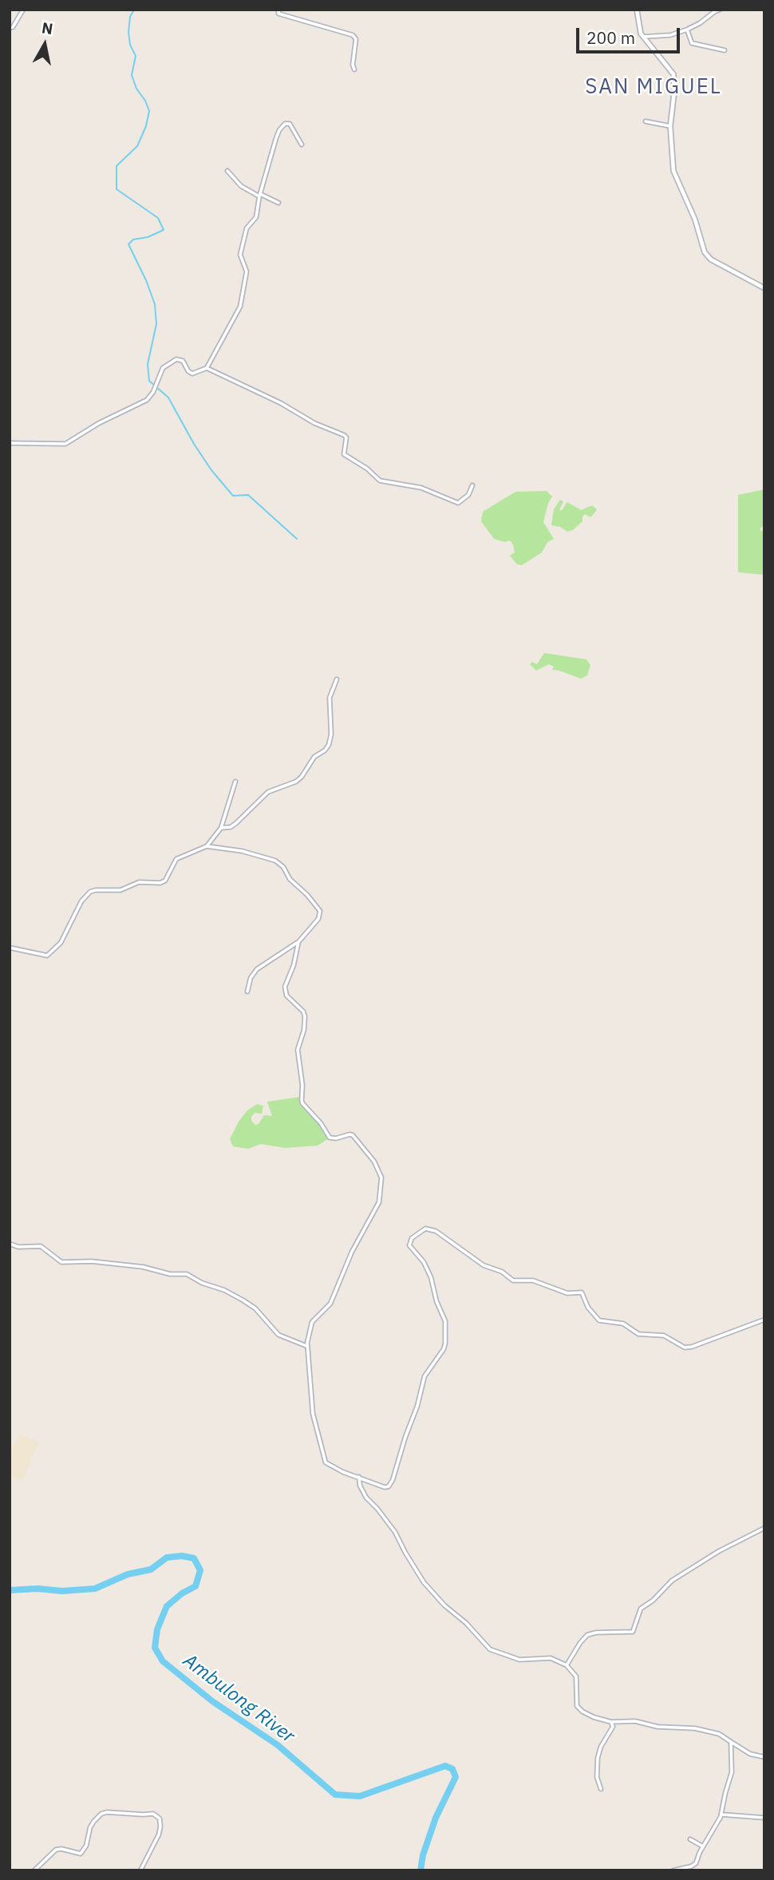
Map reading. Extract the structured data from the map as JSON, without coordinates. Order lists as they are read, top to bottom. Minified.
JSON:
{"districts":["SAN MIGUEL"],"water":["Ambulong River"],"scale_bar":"200 m","north":"top"}
